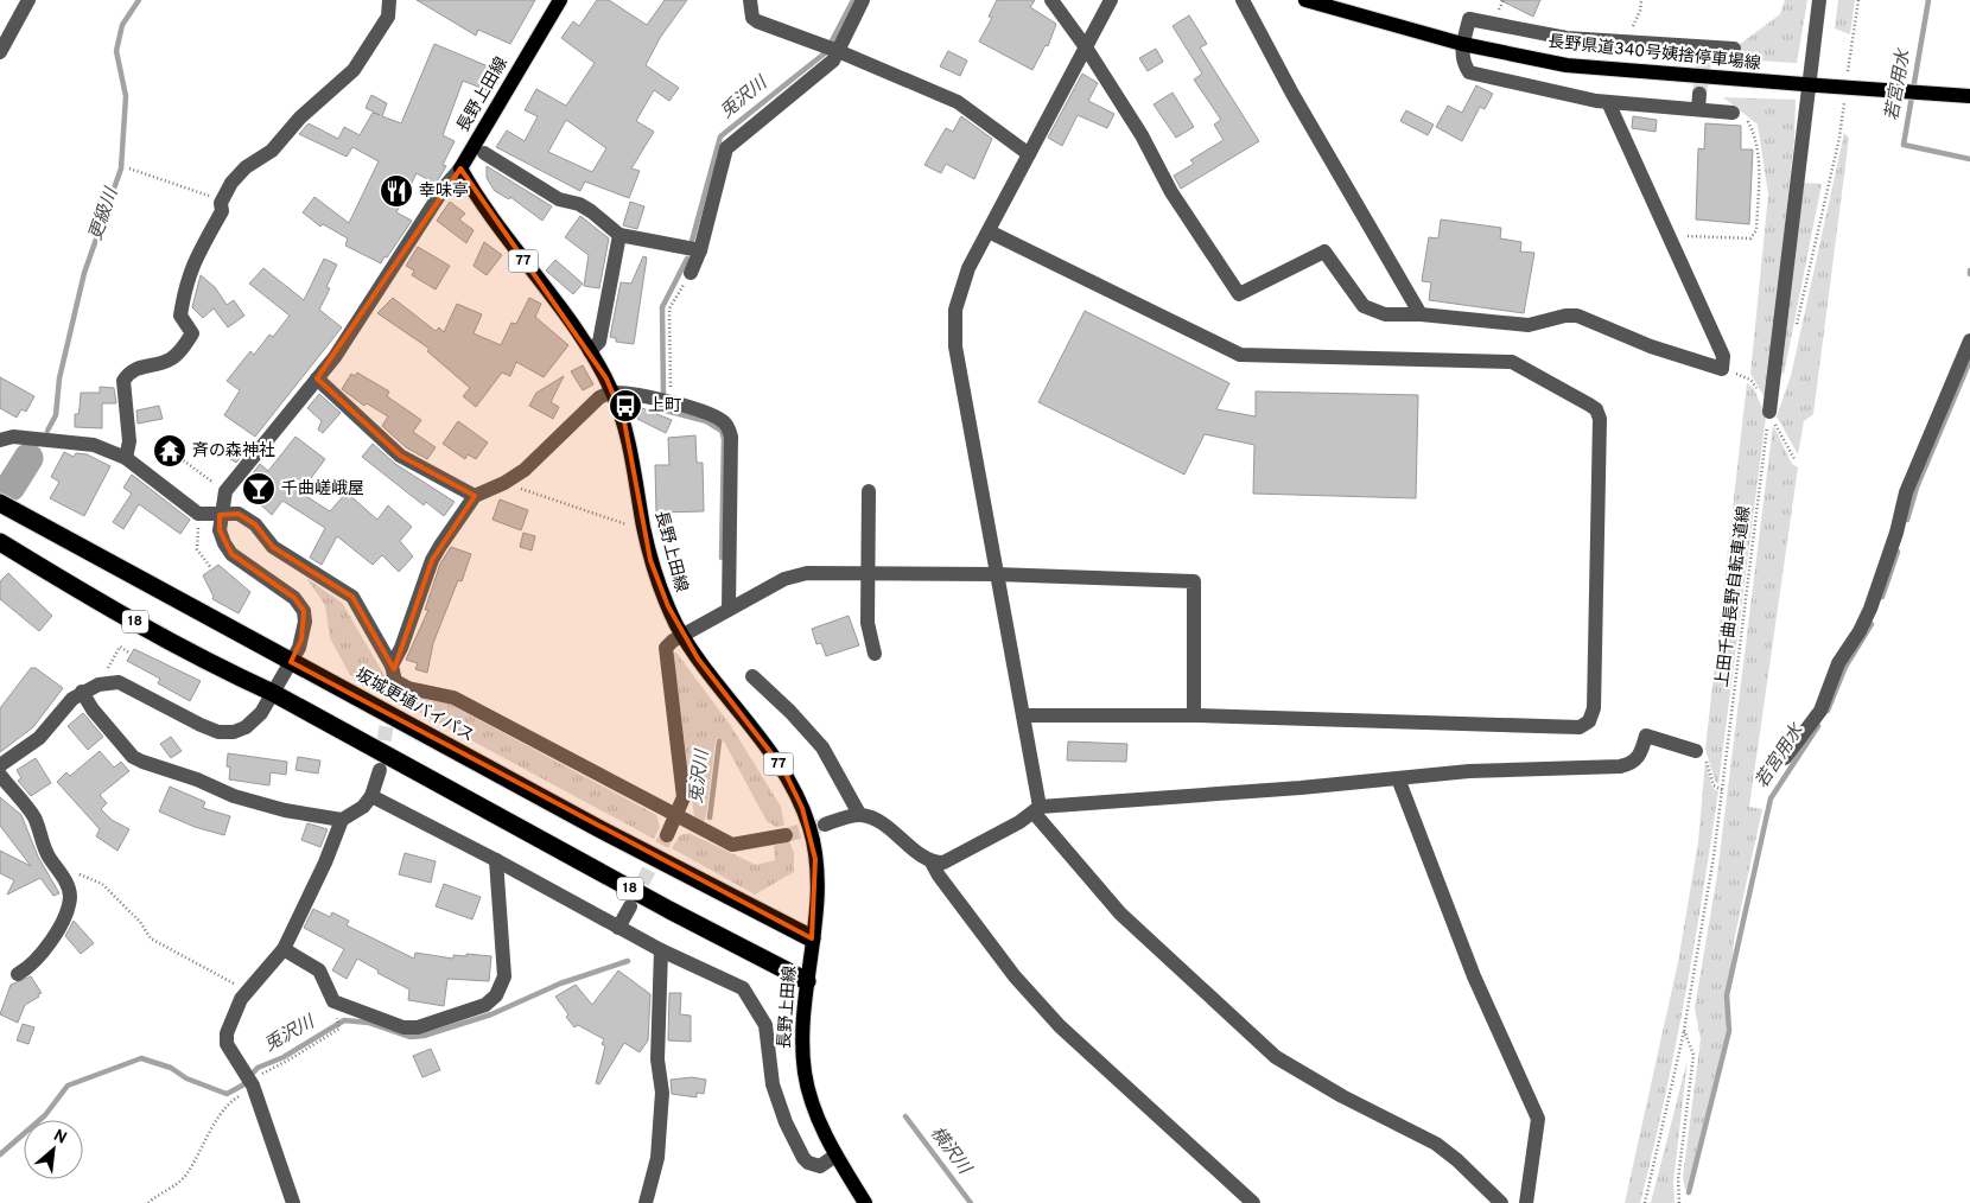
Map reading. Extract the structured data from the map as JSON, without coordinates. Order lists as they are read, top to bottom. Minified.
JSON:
{"streets":{"highway":["18","坂城更埴バイパス"],"main road":["長野県道340号姨捨停車場線","長野上田線","77"],"path":["上田千曲長野自転車道線"]},"crossings":[["長野上田線","18"],["長野上田線","坂城更埴バイパス"]],"water":["若宮用水","兎沢川","更級川","横沢川"],"places":{"restaurant":["幸味亭"],"bus stop":["上町"],"temple":["斉の森神社"],"bar":["千曲嵯峨屋"]},"north":"top right"}
